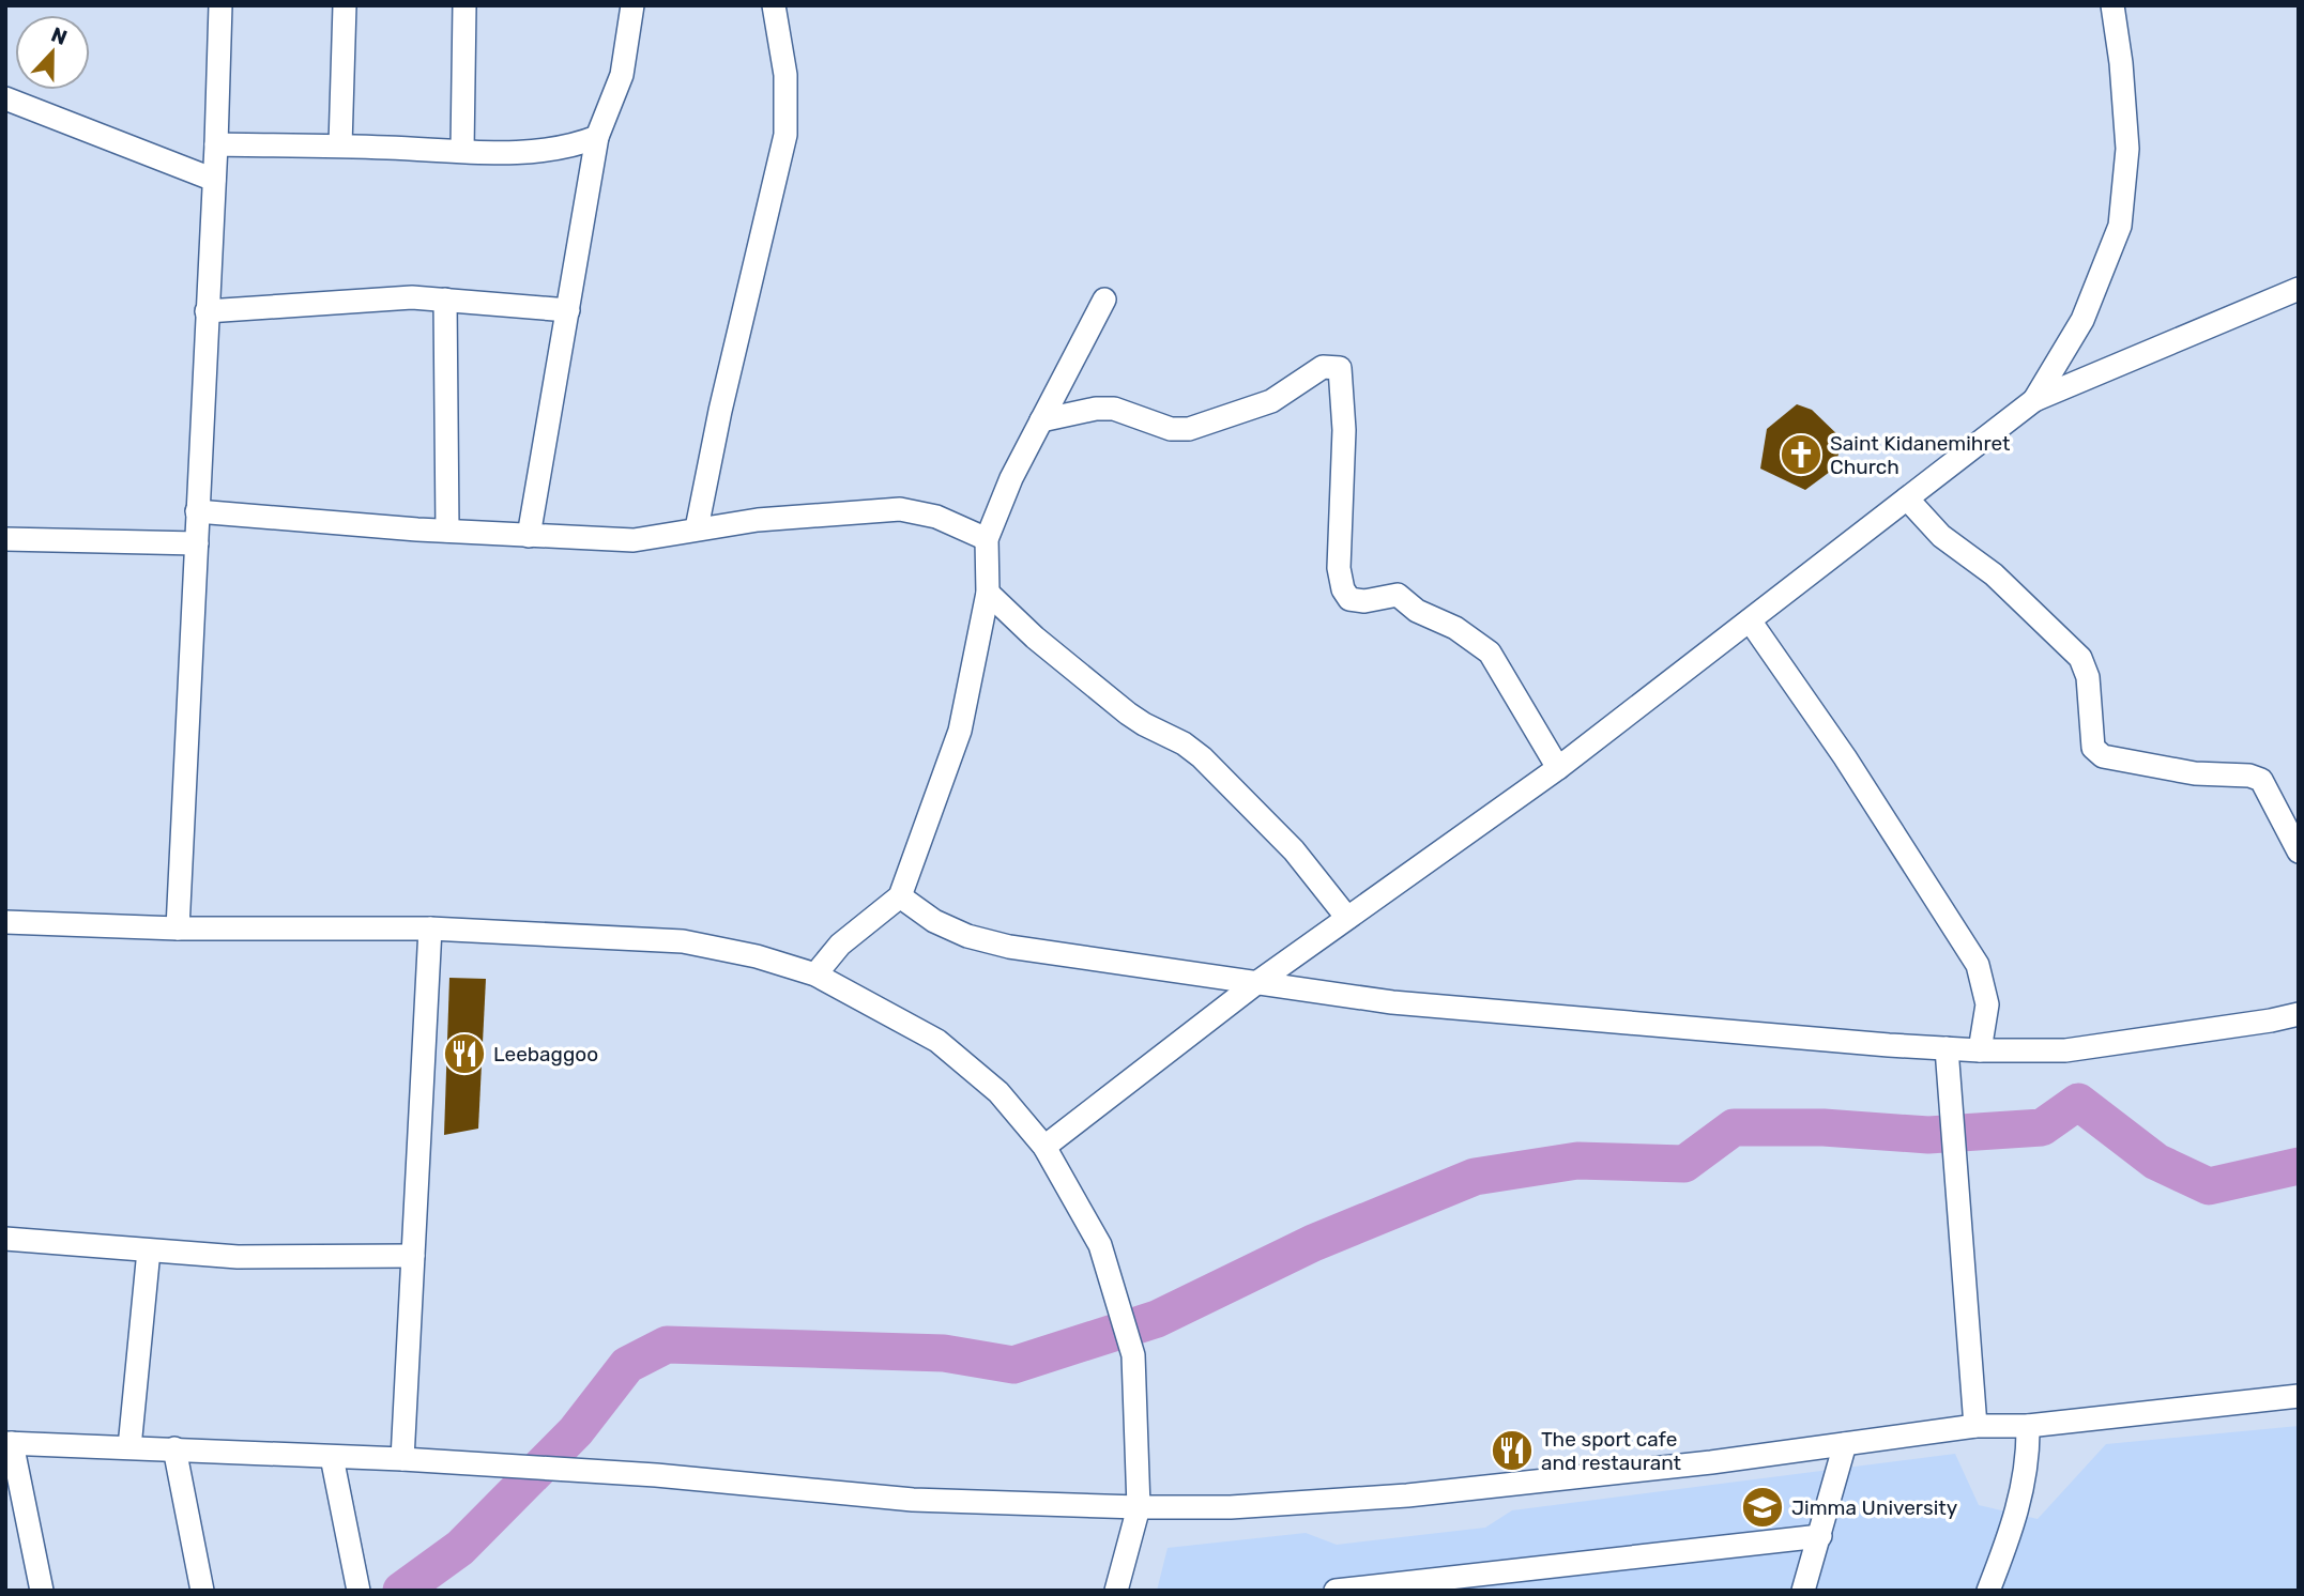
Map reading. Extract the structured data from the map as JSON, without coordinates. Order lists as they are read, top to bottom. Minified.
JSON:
{"places":{"church":["Saint Kidanemihret Church"],"restaurant":["Leebaggoo","The sport cafe and restaurant"],"school or university":["Jimma University"]},"north":"top"}
